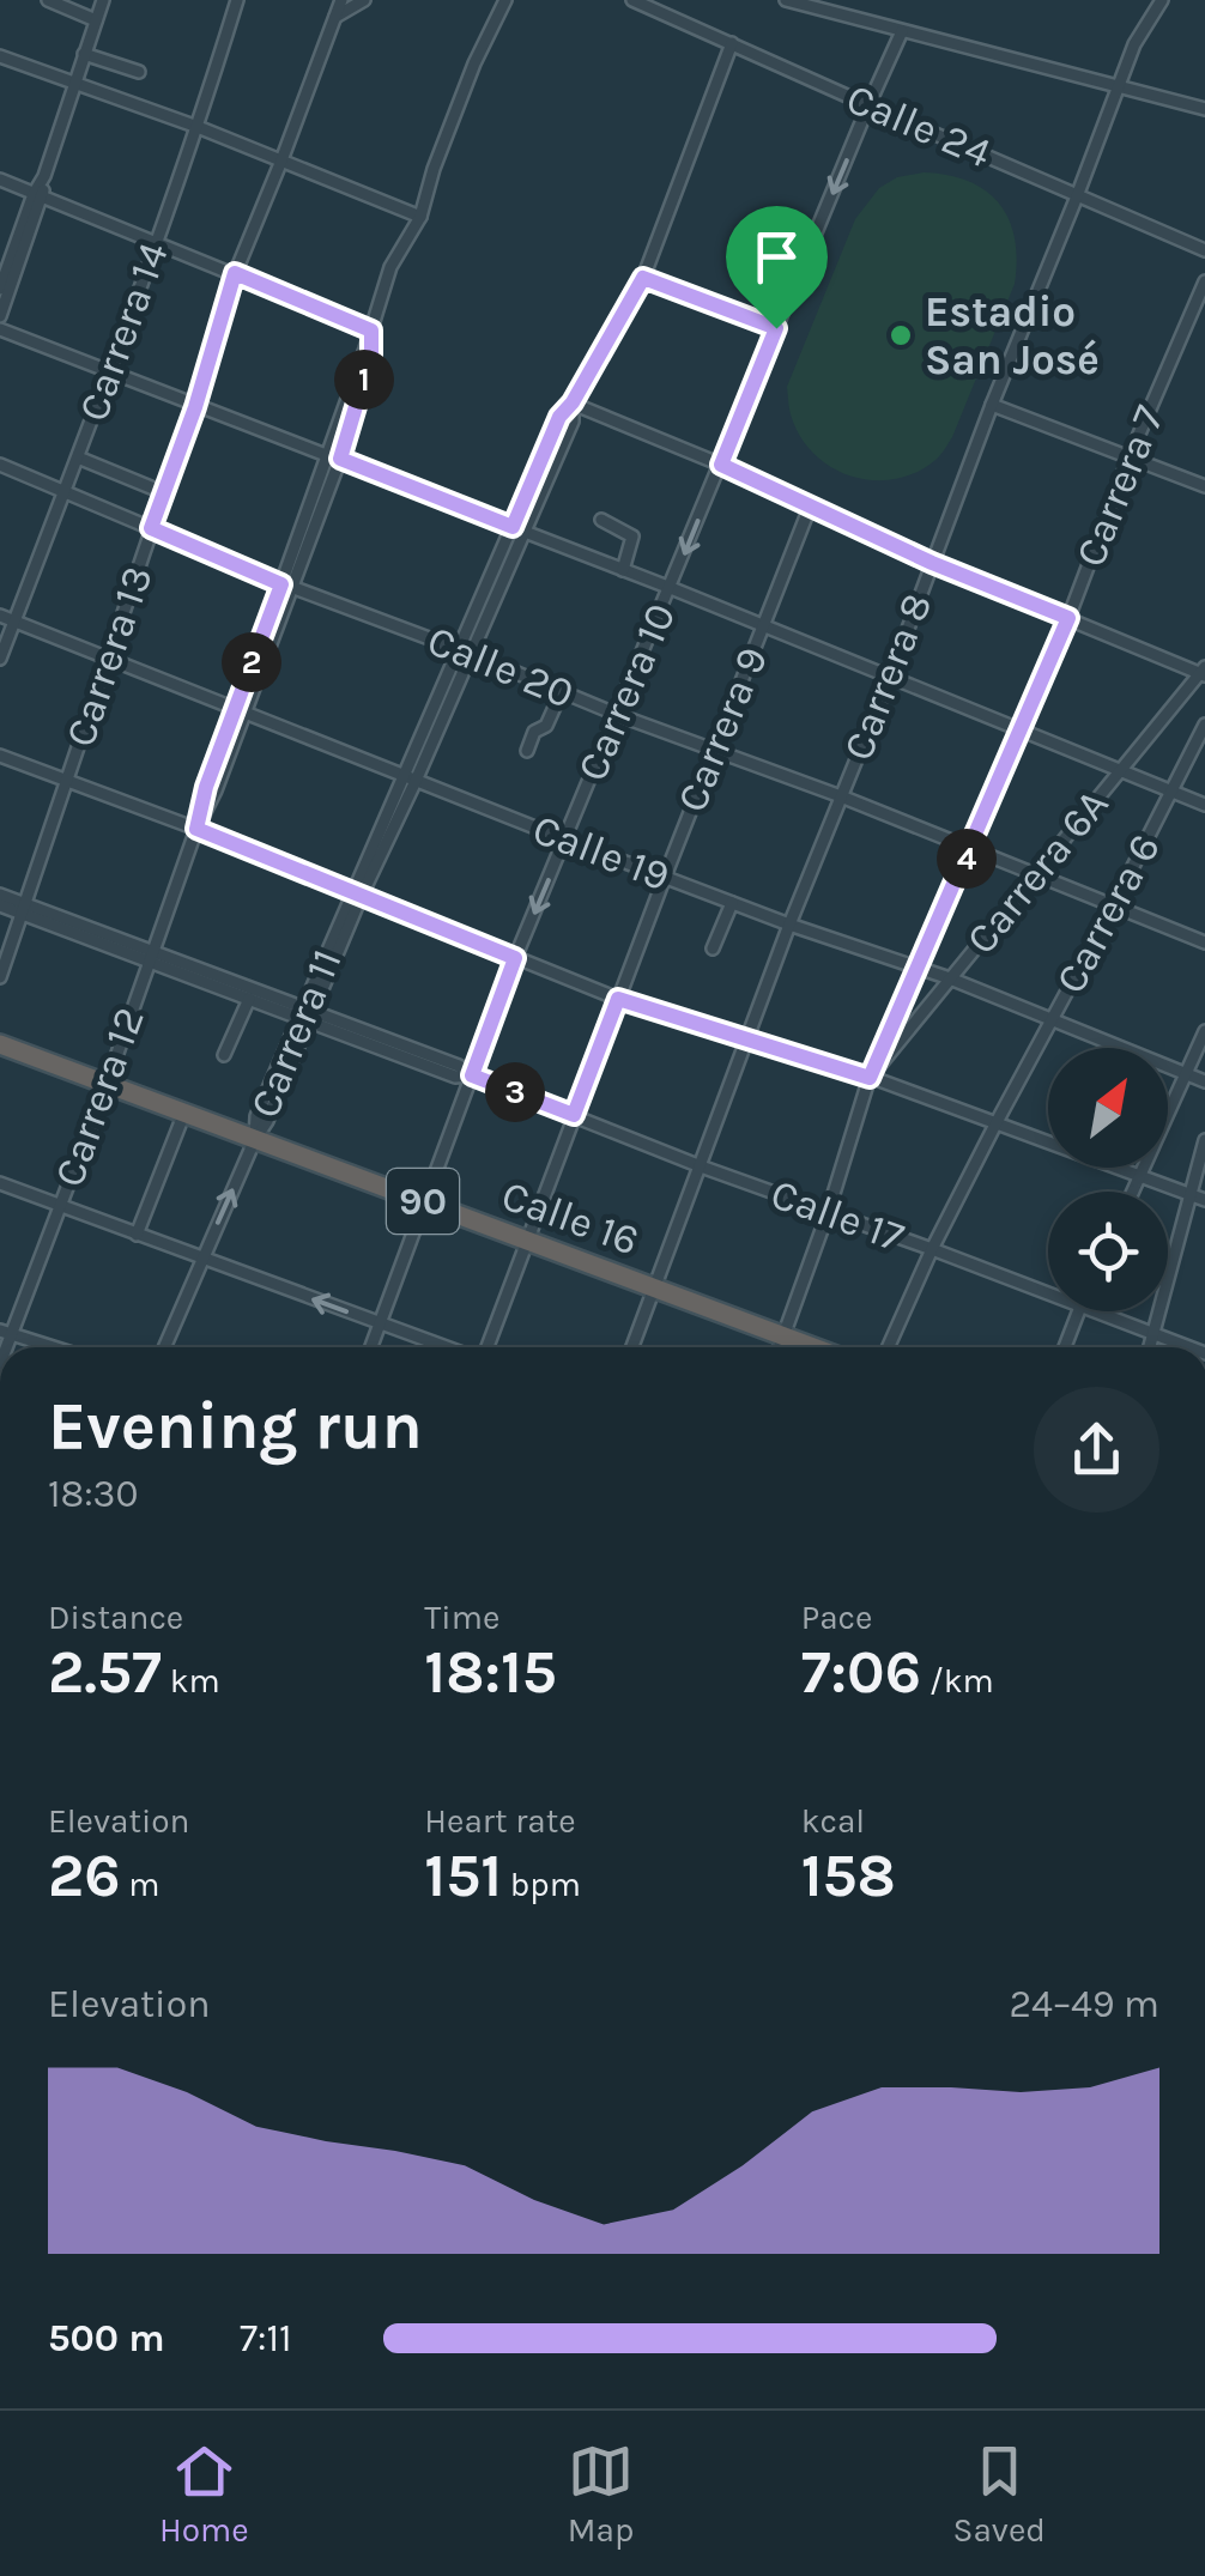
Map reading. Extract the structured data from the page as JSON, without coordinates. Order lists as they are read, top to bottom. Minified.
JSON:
{"streets":{"highway":["90","Calle 16"],"street":["Calle 24","Carrera 14","Carrera 7","Carrera 13","Calle 20","Carrera 8","Carrera 10","Carrera 9","Calle 19","Carrera 6A","Carrera 6","Carrera 11","Carrera 12","Calle 17"]},"crossings":[["Calle 24","Carrera 8"],["Calle 24","Carrera 10"],["Calle 24","Carrera 11"],["Carrera 14","Calle 20"],["Carrera 14","Calle 19"],["Carrera 7","Calle 20"],["Carrera 7","Calle 19"],["Carrera 7","Carrera 6A"],["Carrera 7","Calle 17"],["Carrera 7","Calle 16"],["Carrera 13","Calle 20"],["Carrera 13","Calle 19"],["Carrera 13","Calle 17"],["Calle 20","Carrera 8"],["Calle 20","Carrera 10"],["Calle 20","Carrera 9"],["Calle 20","Carrera 6A"],["Calle 20","Carrera 6"],["Calle 20","Carrera 11"],["Calle 20","Carrera 12"],["Carrera 8","Calle 19"],["Carrera 8","Calle 17"],["Carrera 8","Calle 16"],["Carrera 10","Calle 19"],["Carrera 10","Calle 17"],["Carrera 10","Calle 16"],["Carrera 9","Calle 19"],["Carrera 9","Calle 17"],["Carrera 9","Calle 16"],["Calle 19","Carrera 6A"],["Calle 19","Carrera 6"],["Calle 19","Carrera 11"],["Calle 19","Carrera 12"],["Carrera 6","Calle 17"],["Carrera 11","Calle 17"],["Carrera 11","Calle 16"],["Carrera 12","Calle 17"],["Carrera 12","Calle 16"]],"one_way":["Carrera 10"],"places":["Estadio San José"],"north":"top right","page":{"pins":["1","2","4","3"],"heading":["Evening run","18:30"],"stats":[["Distance","2.57 km"],["Time","18:15"],["Pace","7:06 /km"],["Elevation","26 m"],["Heart rate","151 bpm"],["kcal","158"]],"chart":["Elevation","24–49 m"],"list":[{"name":"500 m","note":"7:11"}],"tabs":["Home","Map","Saved"]}}
